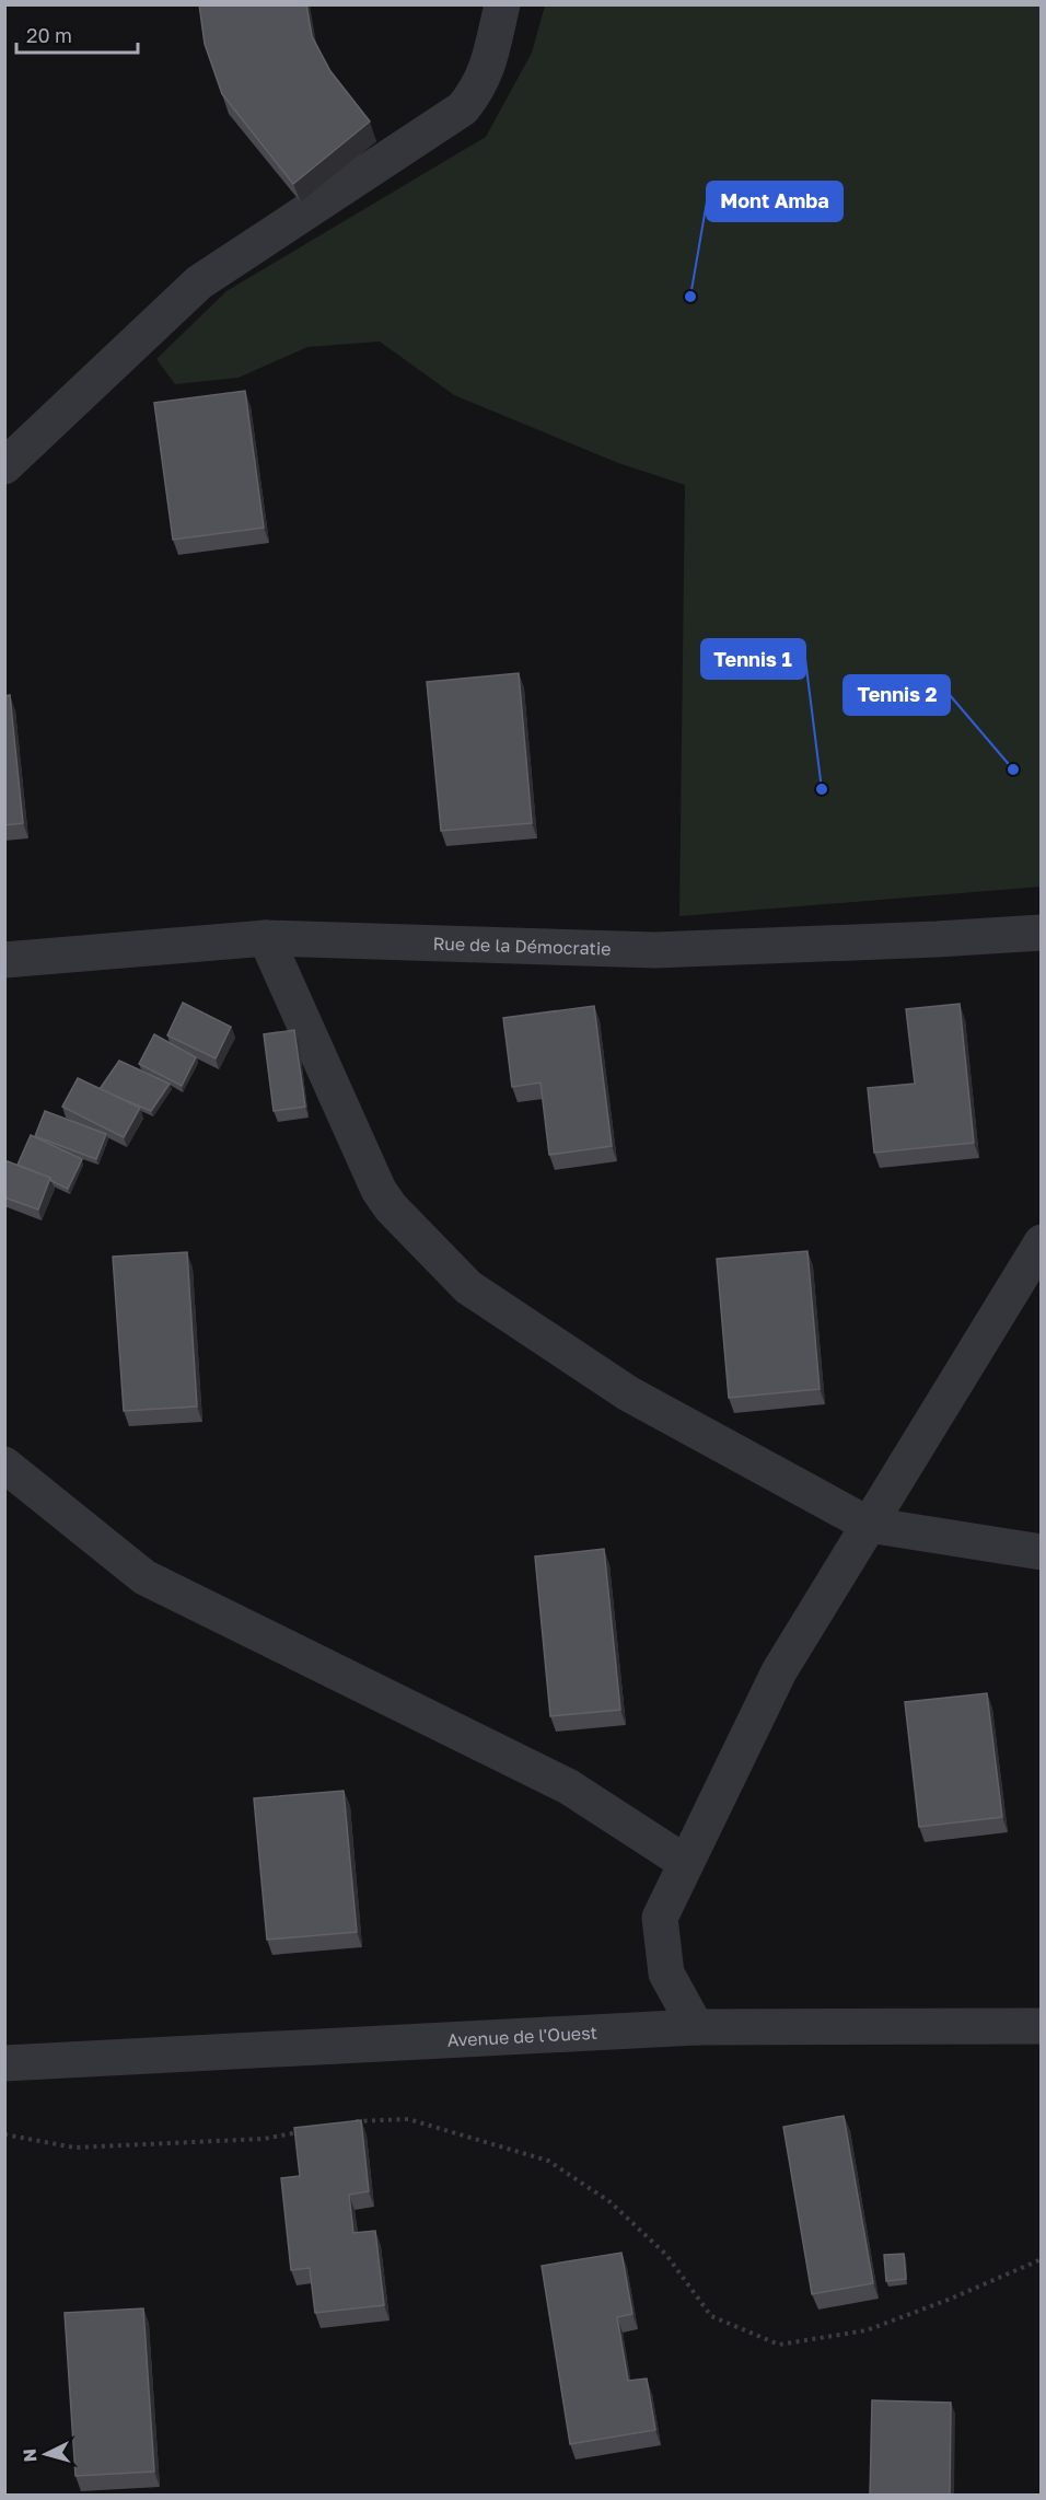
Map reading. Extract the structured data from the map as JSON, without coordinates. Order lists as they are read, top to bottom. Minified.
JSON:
{"streets":{"street":["Rue de la Démocratie","Avenue de l'Ouest"]},"places":["Mont Amba","Tennis 2","Tennis 1"],"scale_bar":"20 m","north":"left"}
